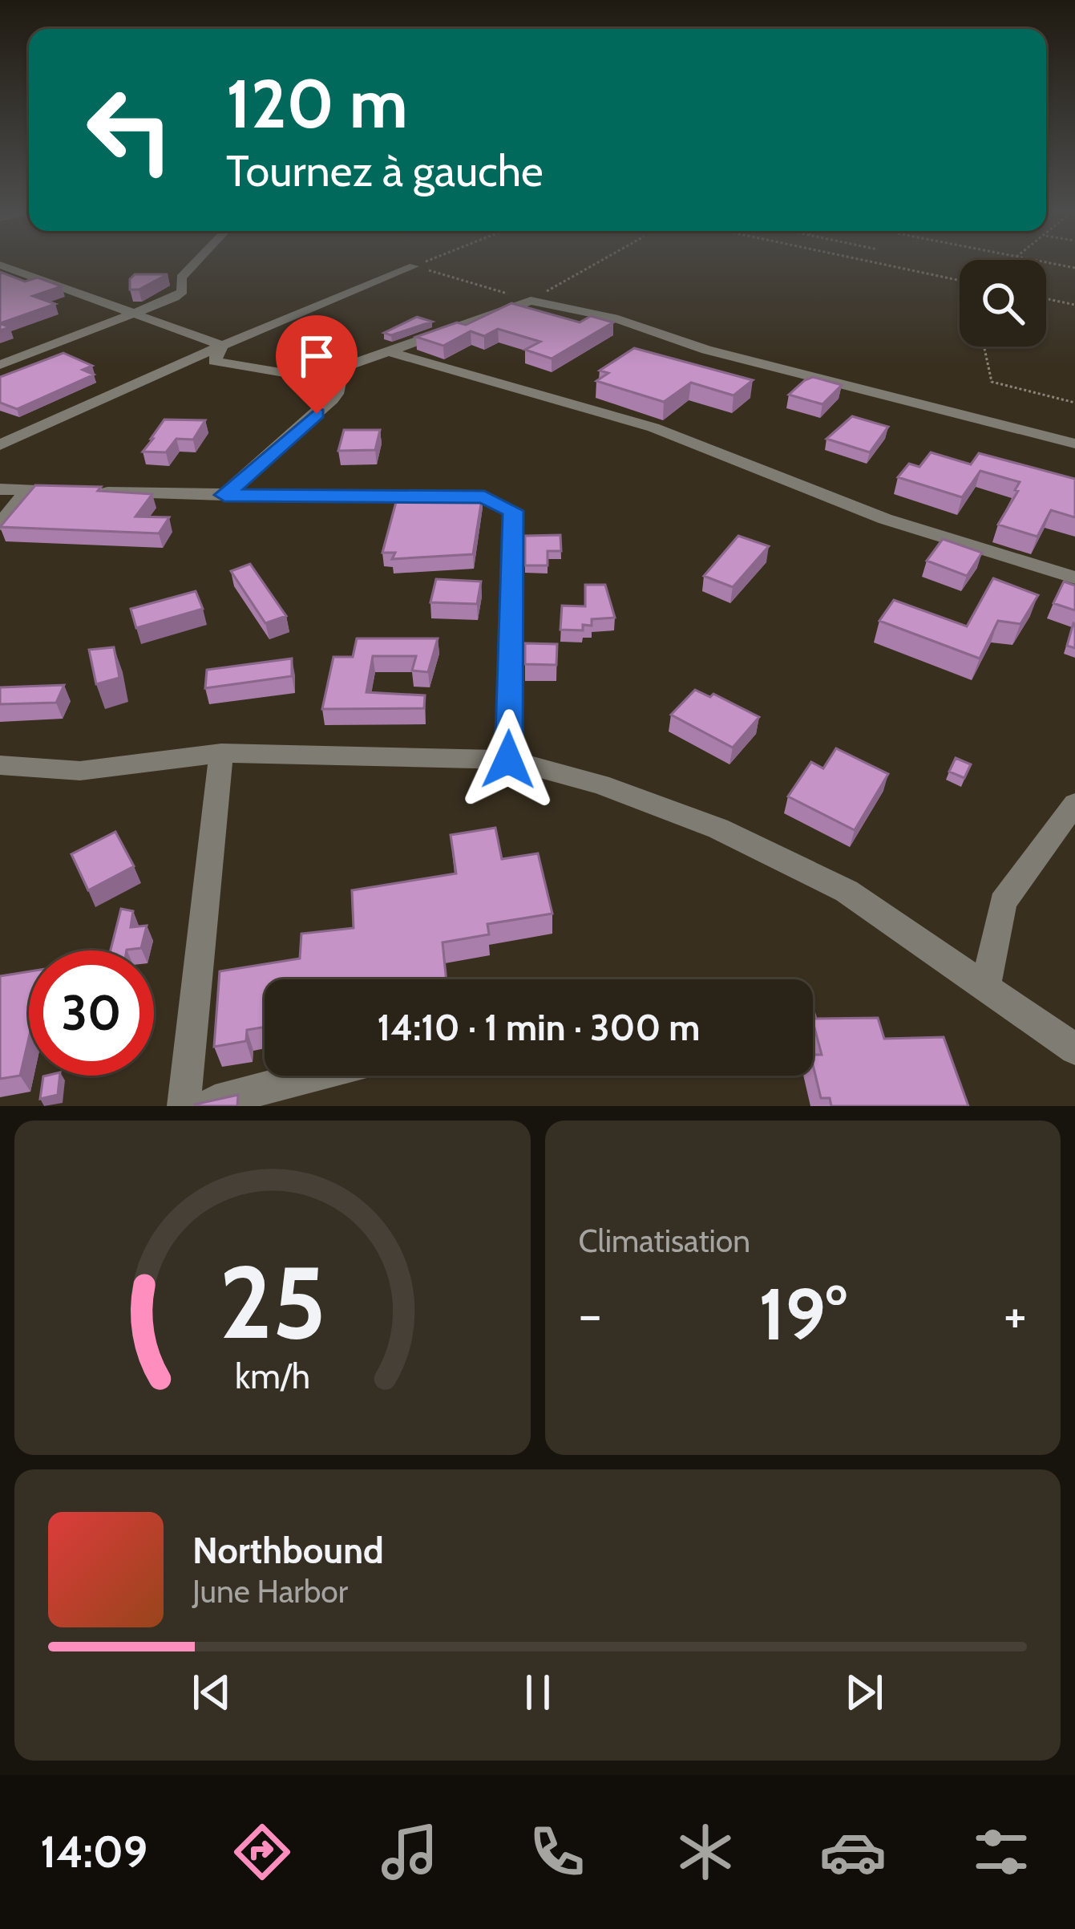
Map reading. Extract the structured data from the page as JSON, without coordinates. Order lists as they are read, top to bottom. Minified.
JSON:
{"page":{"turn":["120 m","Tournez à gauche"],"limit":"30","trip":"14:10 · 1 min · 300 m","tile":"Climatisation","heat":["−","19°","+"],"song":["Northbound","June Harbor"],"tabs":"14:09","gauge":["25","km/h"]}}
